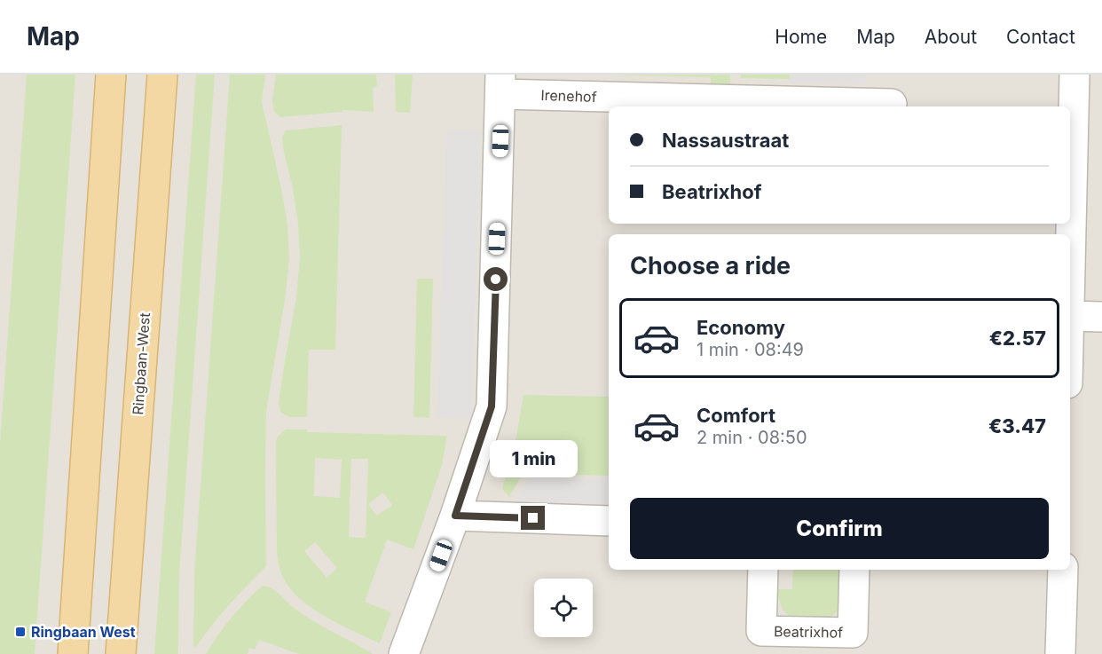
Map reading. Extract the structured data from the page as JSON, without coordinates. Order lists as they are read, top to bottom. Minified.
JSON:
{"streets":{"main road":["Ringbaan-West"],"street":["Irenehof","Beatrixhof"]},"places":{"transit":["Ringbaan West"]},"page":{"header":"Map","nav":["Home","Map","About","Contact"],"banner":["Nassaustraat","Beatrixhof"],"heading":"Choose a ride","list":[{"name":"Economy","note":"1 min · 08:49","value":"€2.57"},{"name":"Comfort","note":"2 min · 08:50","value":"€3.47"}],"bubble":"1 min","buttons":"Confirm"}}
